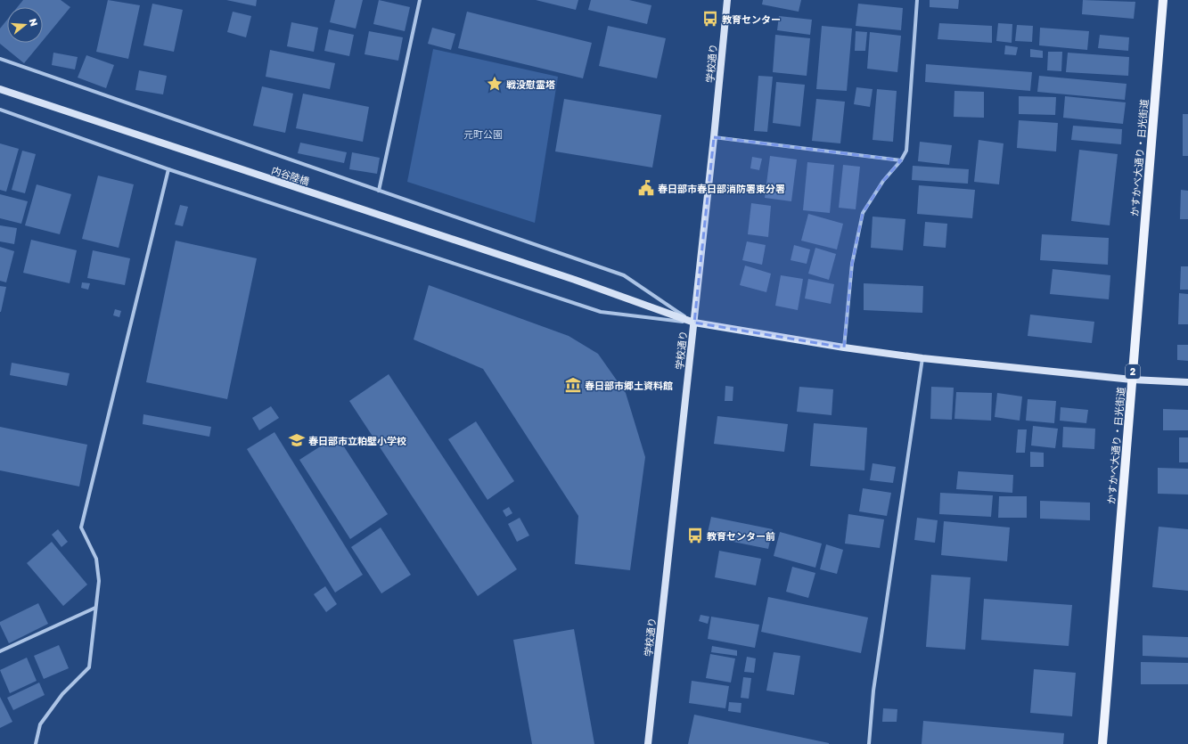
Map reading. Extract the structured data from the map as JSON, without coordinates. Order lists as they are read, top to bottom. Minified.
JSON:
{"streets":{"main road":["かすかべ大通り・日光街道","2"],"street":["学校通り","内谷陸橋"]},"crossings":[["学校通り","内谷陸橋"],["かすかべ大通り・日光街道","内谷陸橋"]],"parks":["元町公園"],"places":{"bus stop":["教育センター","教育センター前"],"place":["戦没慰霊塔"],"public building":["春日部市春日部消防署東分署"],"museum":["春日部市郷土資料館"],"school or university":["春日部市立粕壁小学校"]},"north":"right"}
